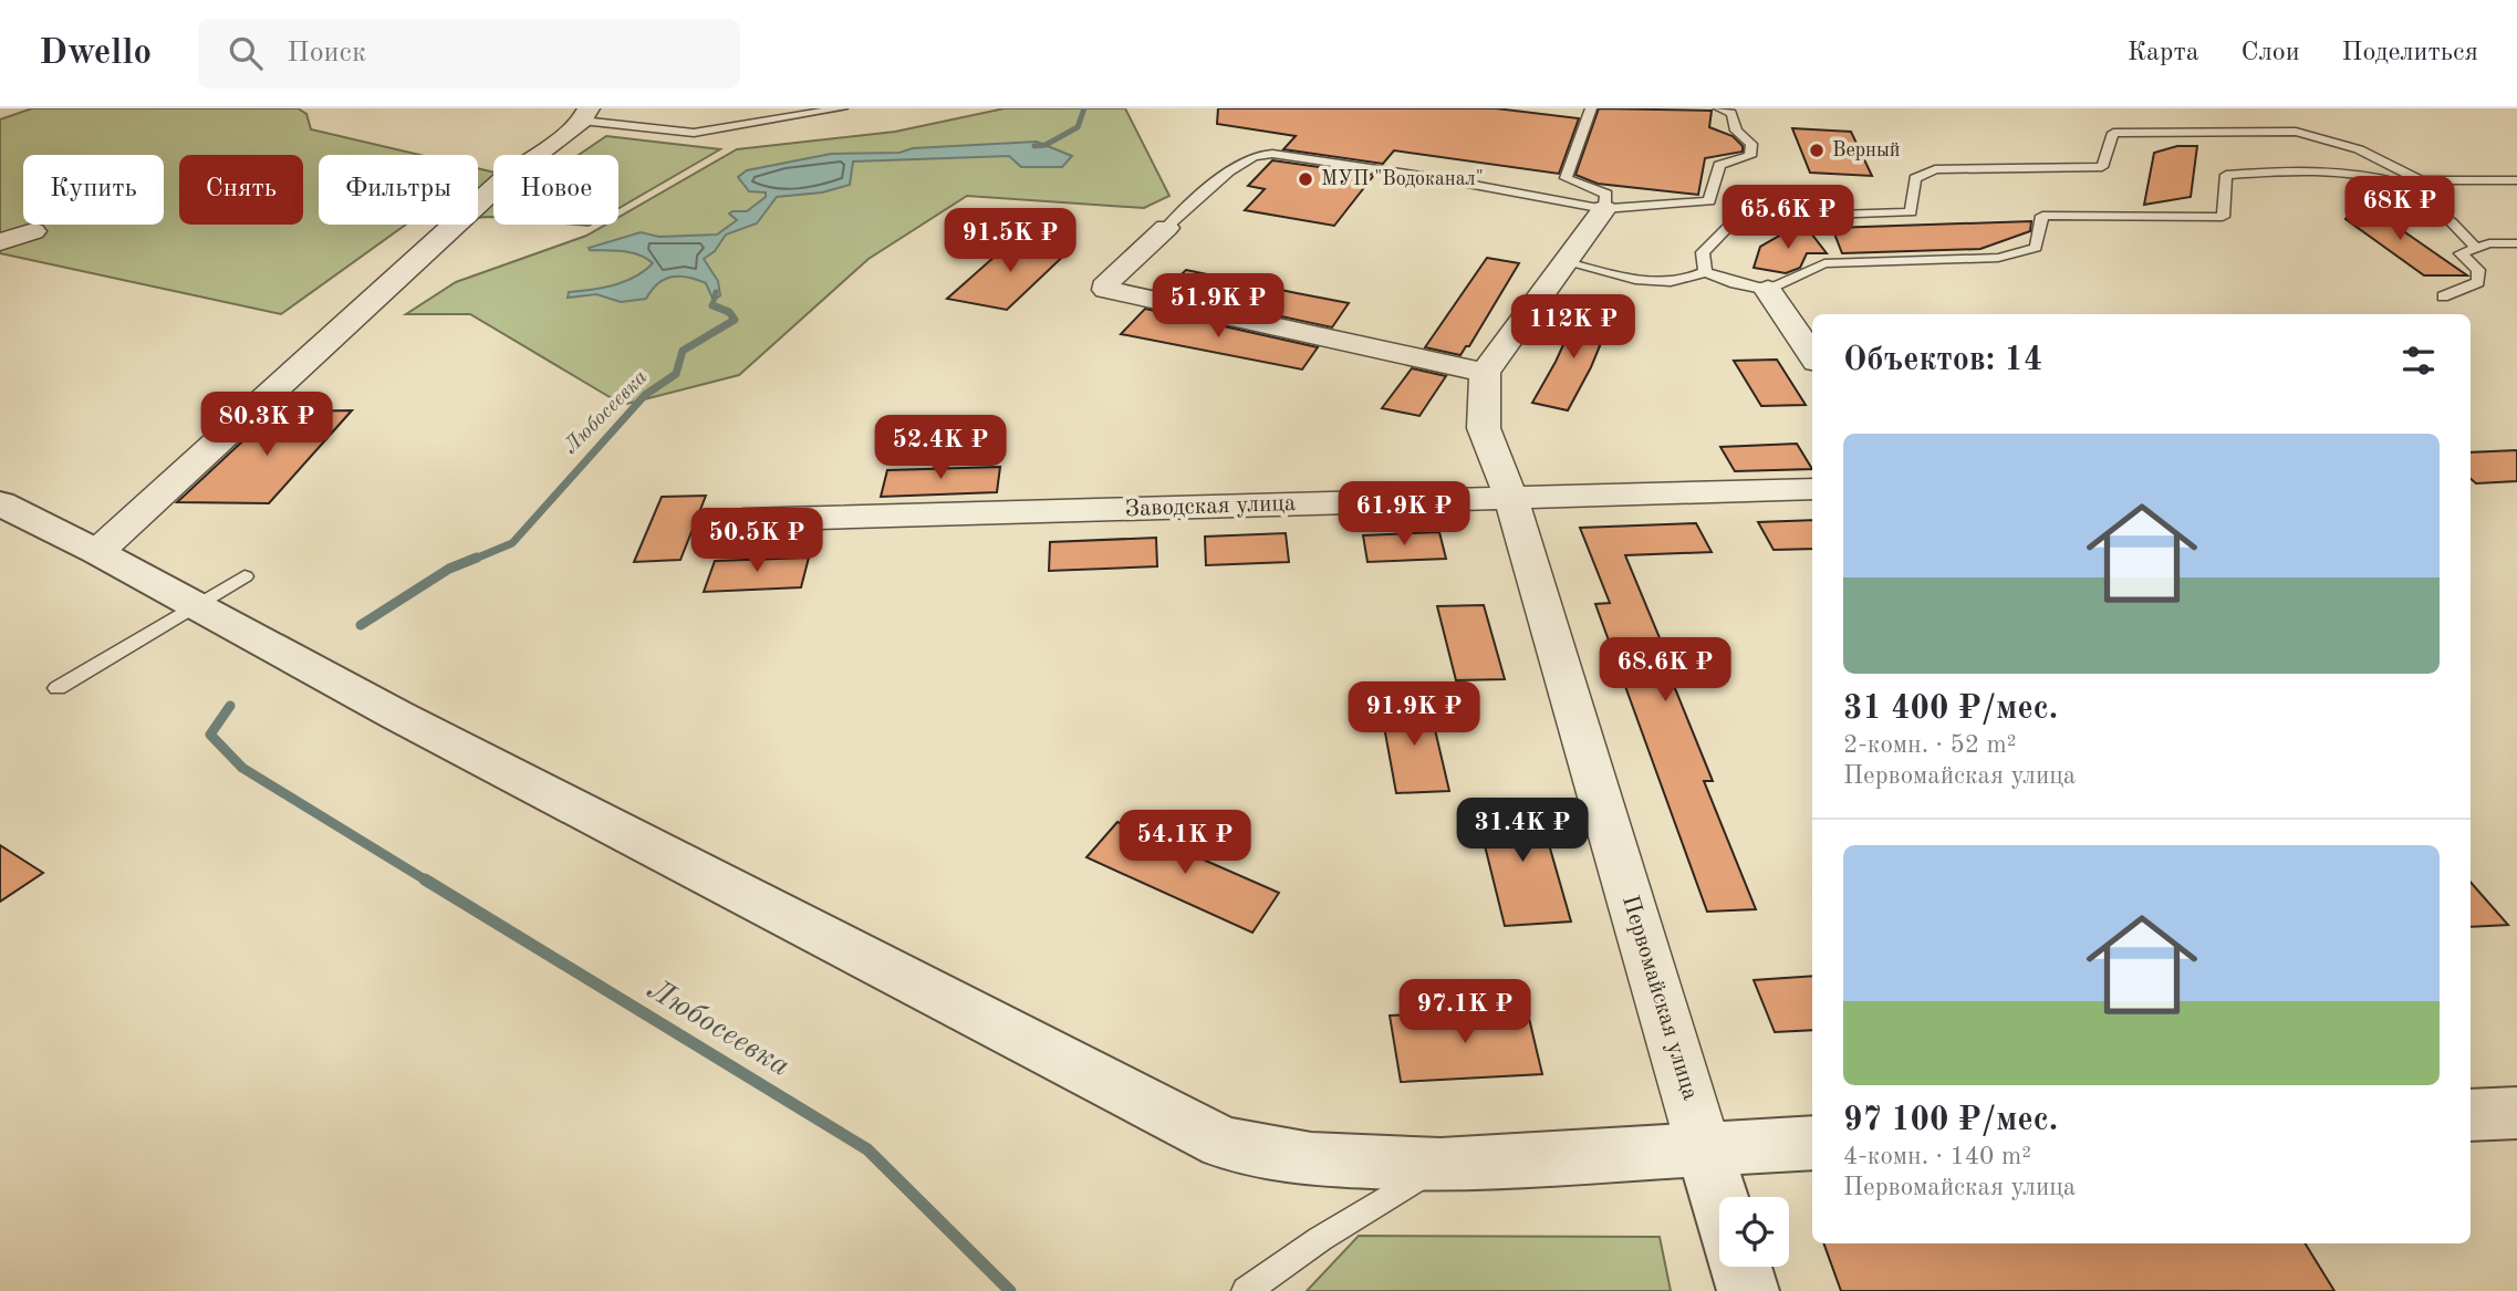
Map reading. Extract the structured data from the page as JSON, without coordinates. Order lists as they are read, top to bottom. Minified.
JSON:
{"streets":{"street":["Заводская улица","Первомайская улица"]},"crossings":[["Заводская улица","Первомайская улица"]],"water":["Любосеевка"],"places":["Верный","МУП \"Водоканал\""],"page":{"header":"Dwello","search":"Поиск","nav":["Карта","Слои","Поделиться"],"chip":["Купить","Снять","Фильтры","Новое"],"price":["68K ₽","65.6K ₽","91.5K ₽","51.9K ₽","112K ₽","80.3K ₽","52.4K ₽","61.9K ₽","50.5K ₽","68.6K ₽","91.9K ₽","31.4K ₽","54.1K ₽","97.1K ₽"],"heading":"Объектов: 14","list":[{"name":"31 400 ₽/мес.","note":"2-комн. · 52 m² · Первомайская улица"},{"name":"97 100 ₽/мес.","note":"4-комн. · 140 m² · Первомайская улица"}]}}
